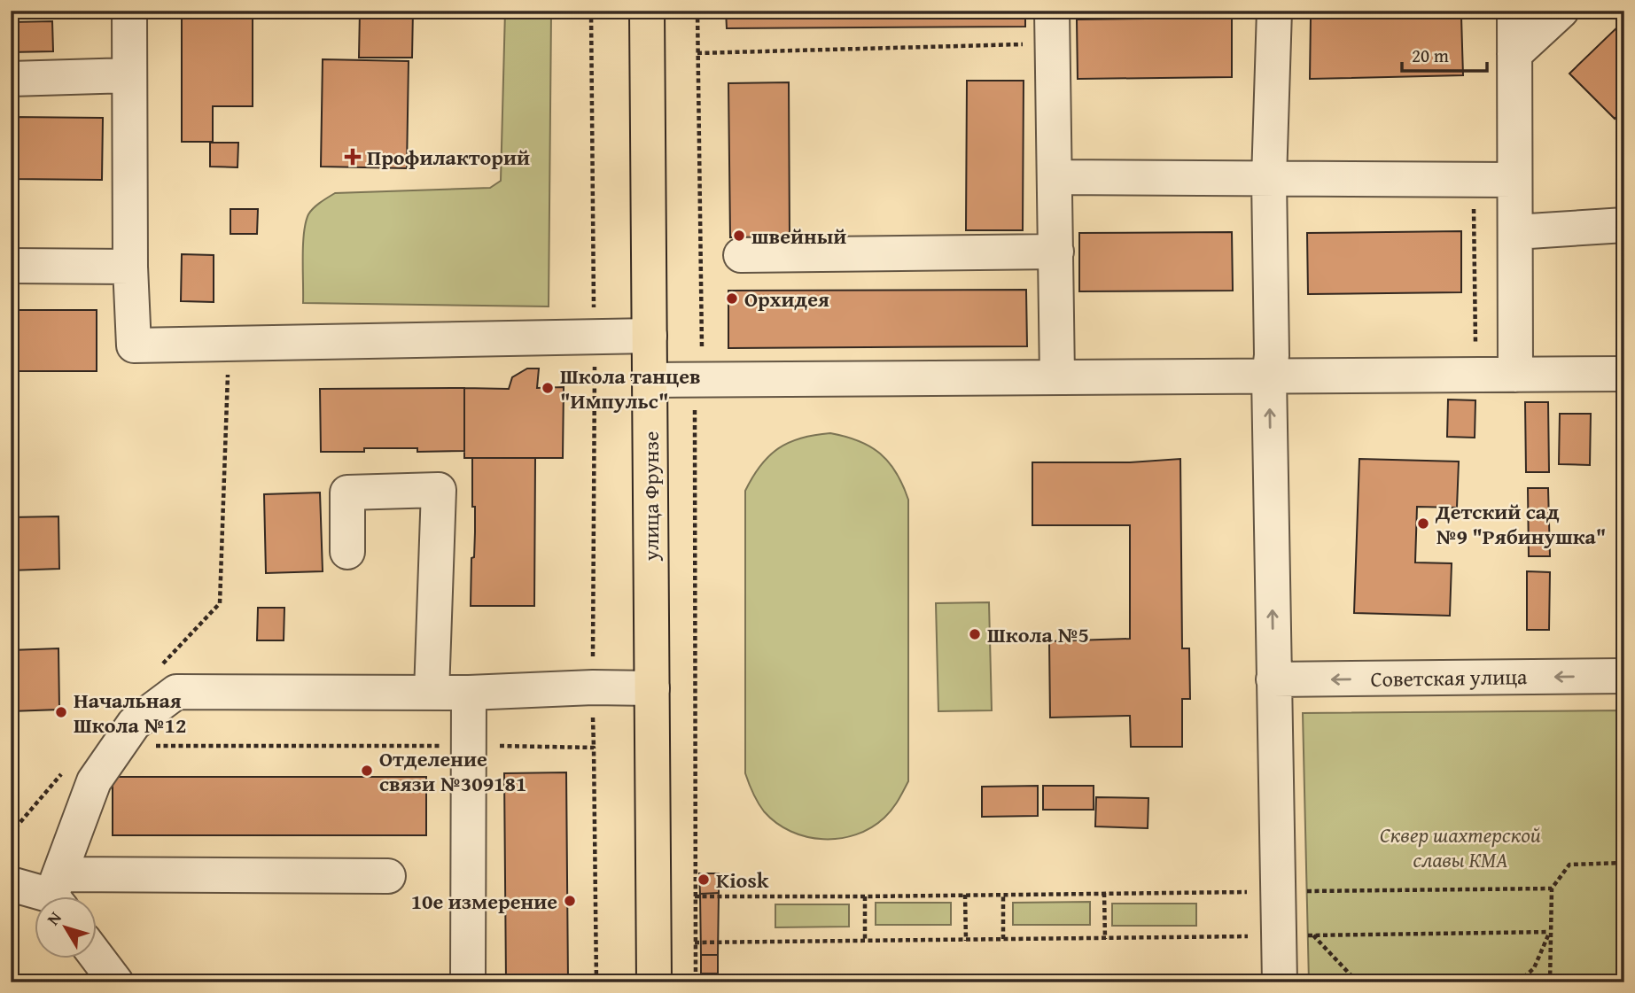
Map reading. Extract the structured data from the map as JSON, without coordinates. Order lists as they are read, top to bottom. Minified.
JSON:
{"streets":{"main road":["улица Фрунзе"],"street":["Советская улица"]},"parks":["Сквер шахтерской славы КМА"],"places":{"health":["Профилакторий"],"other":["швейный","Орхидея","Школа танцев \"Импульс\"","Детский сад №9 \"Рябинушка\"","Школа №5","Начальная Школа №12","Отделение связи №309181","Kiosk","10е измерение"]},"scale_bar":"20 m","north":"top left"}
